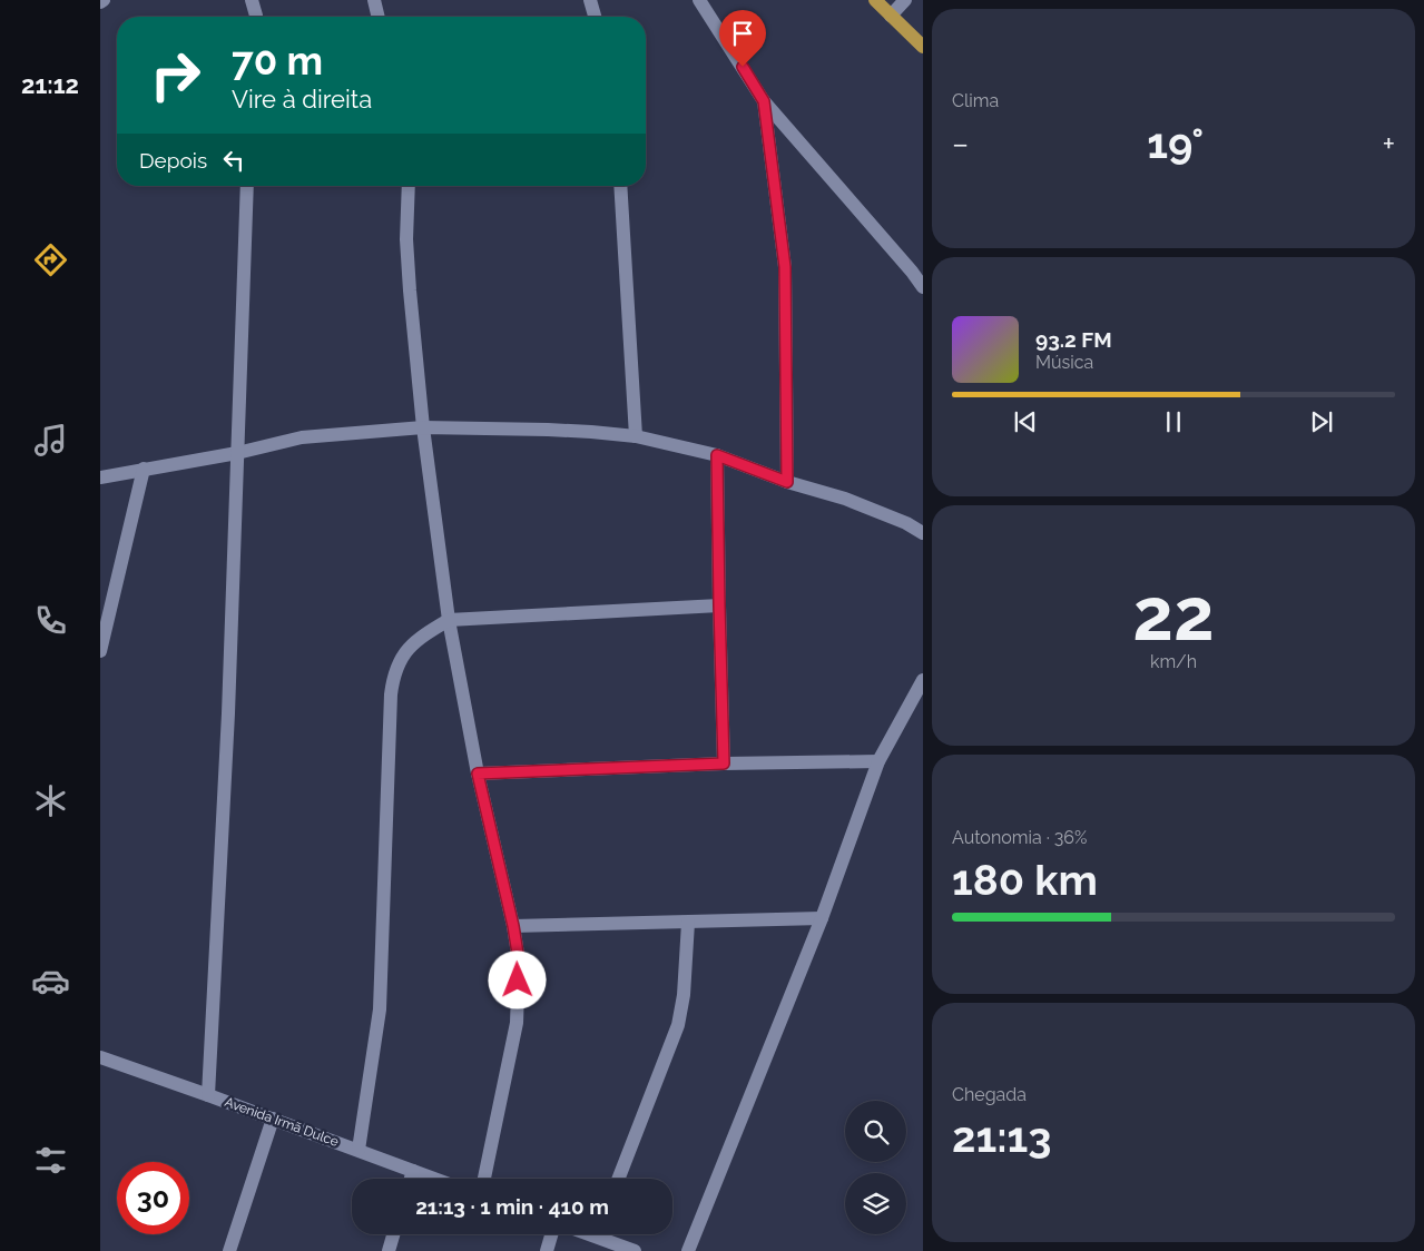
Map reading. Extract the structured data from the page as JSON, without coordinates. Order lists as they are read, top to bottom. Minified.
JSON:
{"streets":{"street":["Avenida Irmã Dulce"]},"page":{"tabs":"21:12","tile":["Clima",["22","km/h"],["Autonomia · 36%","180 km"],["Chegada","21:13"]],"turn":["70 m","Vire à direita"],"heat":["−","19°","+"],"then":"Depois","song":["93.2 FM","Música"],"limit":"30","trip":"21:13 · 1 min · 410 m"}}
